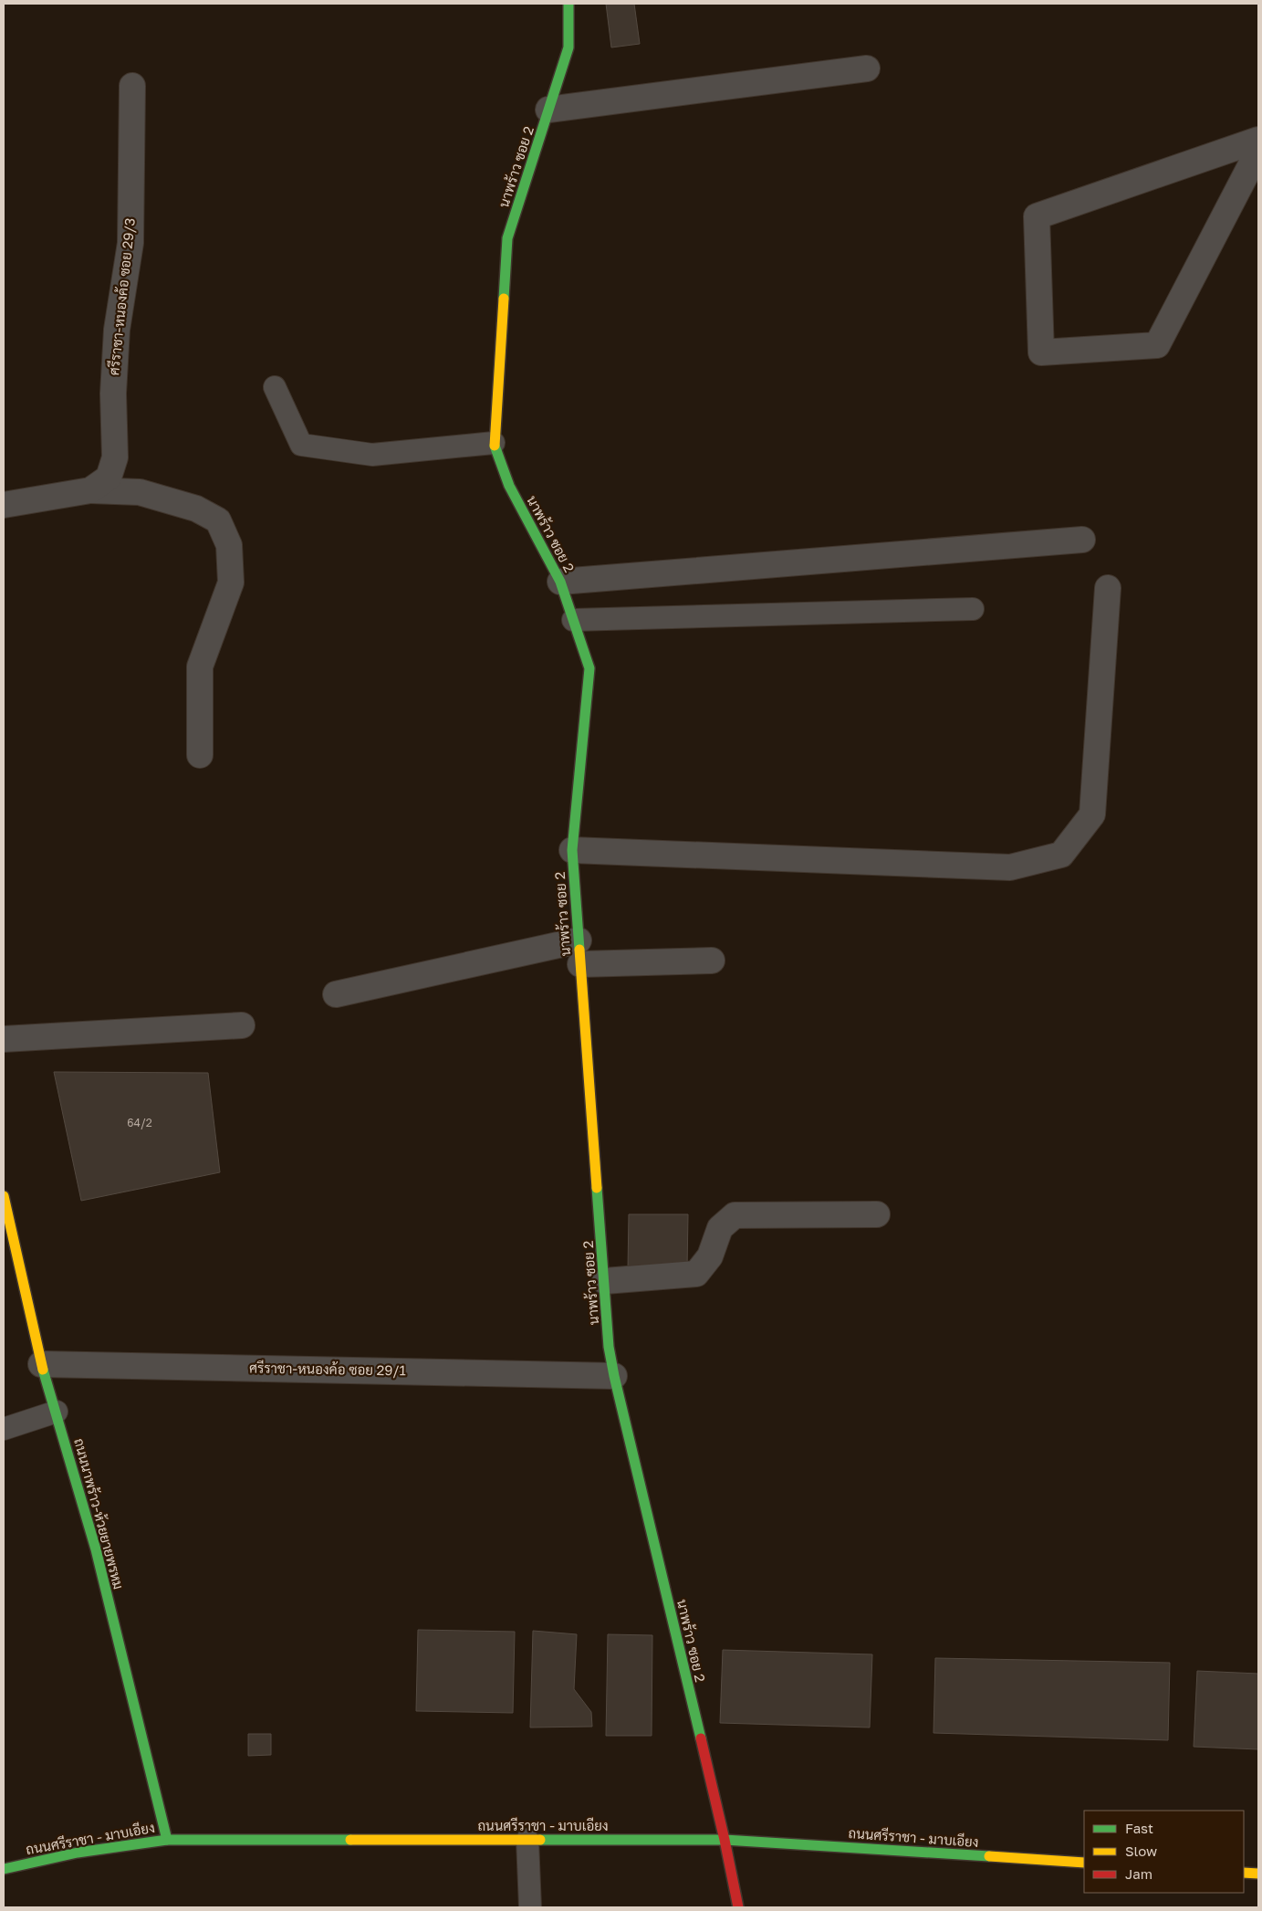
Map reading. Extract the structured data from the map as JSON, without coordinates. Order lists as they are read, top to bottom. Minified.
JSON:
{"streets":{"street":["นาพร้าว ซอย 2","ศรีราชา-หนองค้อ ซอย 29/3","ศรีราชา-หนองค้อ ซอย 29/1","ถนนนาพร้าว-ห้วยยายพรหม","ถนนศรีราชา - มาบเอียง"]},"crossings":[["นาพร้าว ซอย 2","ศรีราชา-หนองค้อ ซอย 29/1"],["นาพร้าว ซอย 2","ถนนศรีราชา - มาบเอียง"],["ศรีราชา-หนองค้อ ซอย 29/1","ถนนนาพร้าว-ห้วยยายพรหม"],["ถนนนาพร้าว-ห้วยยายพรหม","ถนนศรีราชา - มาบเอียง"]],"house_numbers":["64/2"],"legend":["Fast","Slow","Jam"]}
